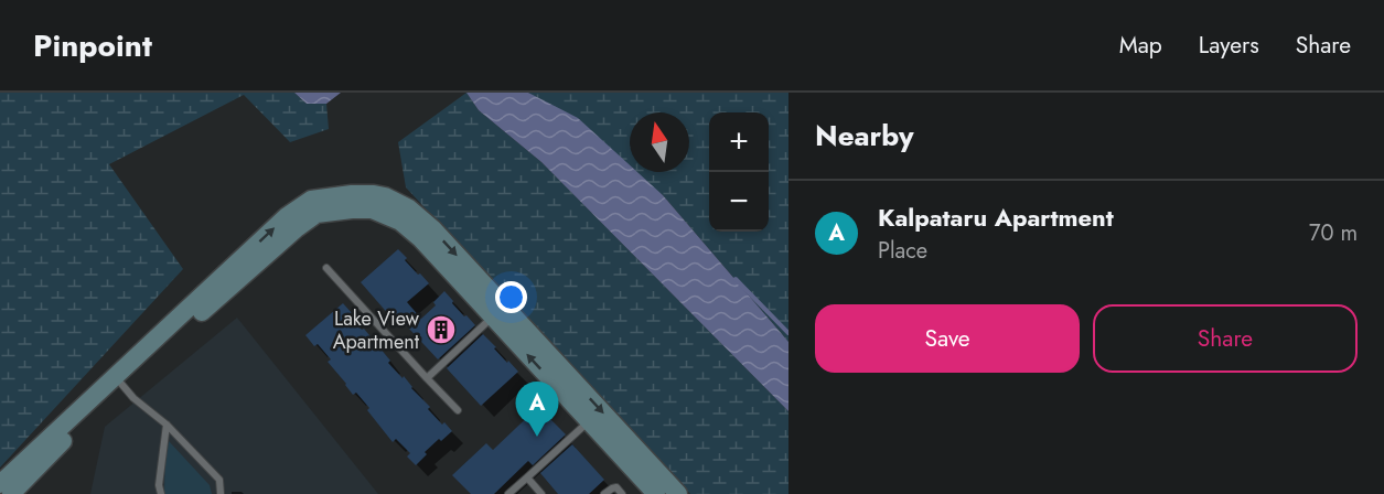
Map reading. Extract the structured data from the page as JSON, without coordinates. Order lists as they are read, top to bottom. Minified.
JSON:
{"places":{"building":["Lake View Apartment"]},"north":"top","page":{"header":"Pinpoint","nav":["Map","Layers","Share"],"heading":"Nearby","map_buttons":["+","−"],"list":[{"mark":"A","name":"Kalpataru Apartment","note":"Place","value":"70 m"}],"buttons":["Save","Share"],"pins":"A"}}
